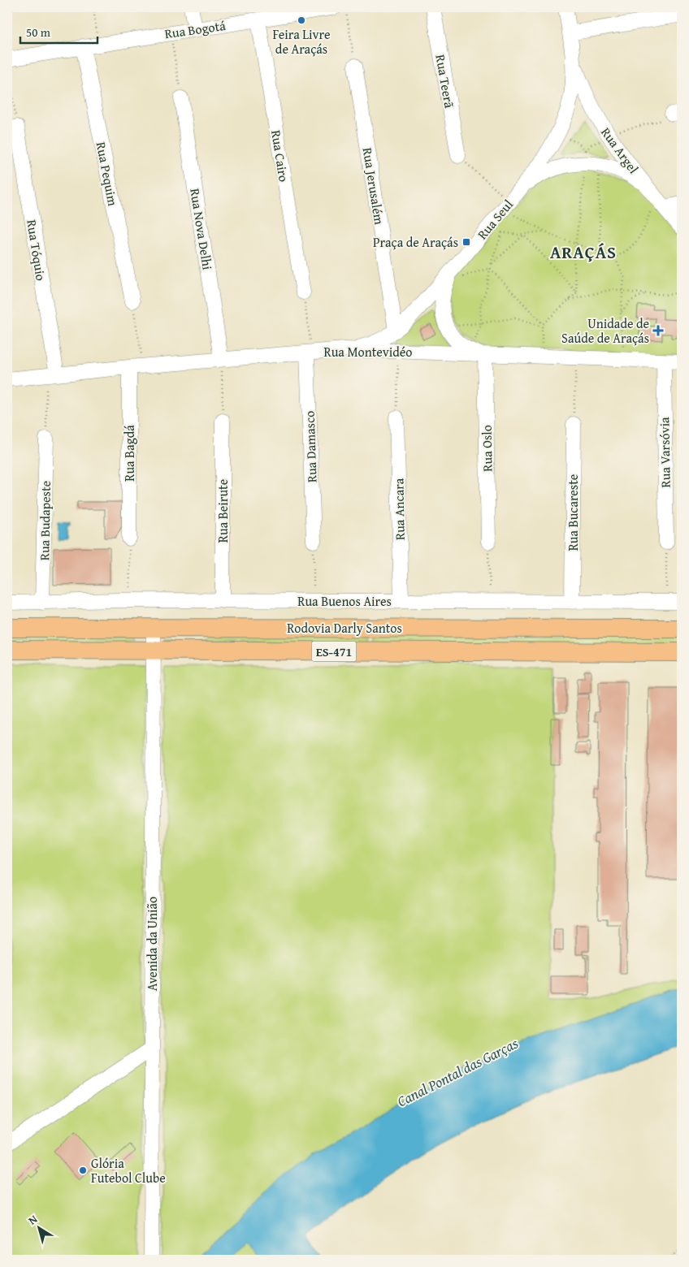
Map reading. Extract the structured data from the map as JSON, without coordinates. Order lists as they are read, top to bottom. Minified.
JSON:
{"streets":{"main road":["Rodovia Darly Santos","ES-471"],"street":["Rua Bogotá","Rua Teerã","Rua Argel","Rua Cairo","Rua Pequim","Rua Jerusalém","Rua Seul","Rua Nova Delhi","Rua Tóquio","Rua Montevidéo","Rua Damasco","Rua Oslo","Rua Varsóvia","Rua Bagdá","Rua Ancara","Rua Beirute","Rua Bucareste","Rua Budapeste","Rua Buenos Aires","Avenida da União"]},"crossings":[["Rua Bogotá","Rua Cairo"],["Rua Bogotá","Rua Pequim"],["Rua Argel","Rua Seul"],["Rua Jerusalém","Rua Seul"],["Rua Seul","Rua Montevidéo"],["Rua Nova Delhi","Rua Montevidéo"],["Rua Tóquio","Rua Montevidéo"],["Rua Montevidéo","Rua Damasco"],["Rua Montevidéo","Rua Oslo"],["Rua Montevidéo","Rua Varsóvia"],["Rua Montevidéo","Rua Bagdá"],["Rua Ancara","Rua Buenos Aires"],["Rua Beirute","Rua Buenos Aires"],["Rua Bucareste","Rua Buenos Aires"],["Rua Budapeste","Rua Buenos Aires"],["Rodovia Darly Santos","Avenida da União"]],"districts":["ARAÇÁS"],"water":["Canal Pontal das Garças"],"places":{"other":["Feira Livre de Araçás","Glória Futebol Clube"],"transit":["Praça de Araçás"],"health":["Unidade de Saúde de Araçás"]},"scale_bar":"50 m","north":"top left"}
